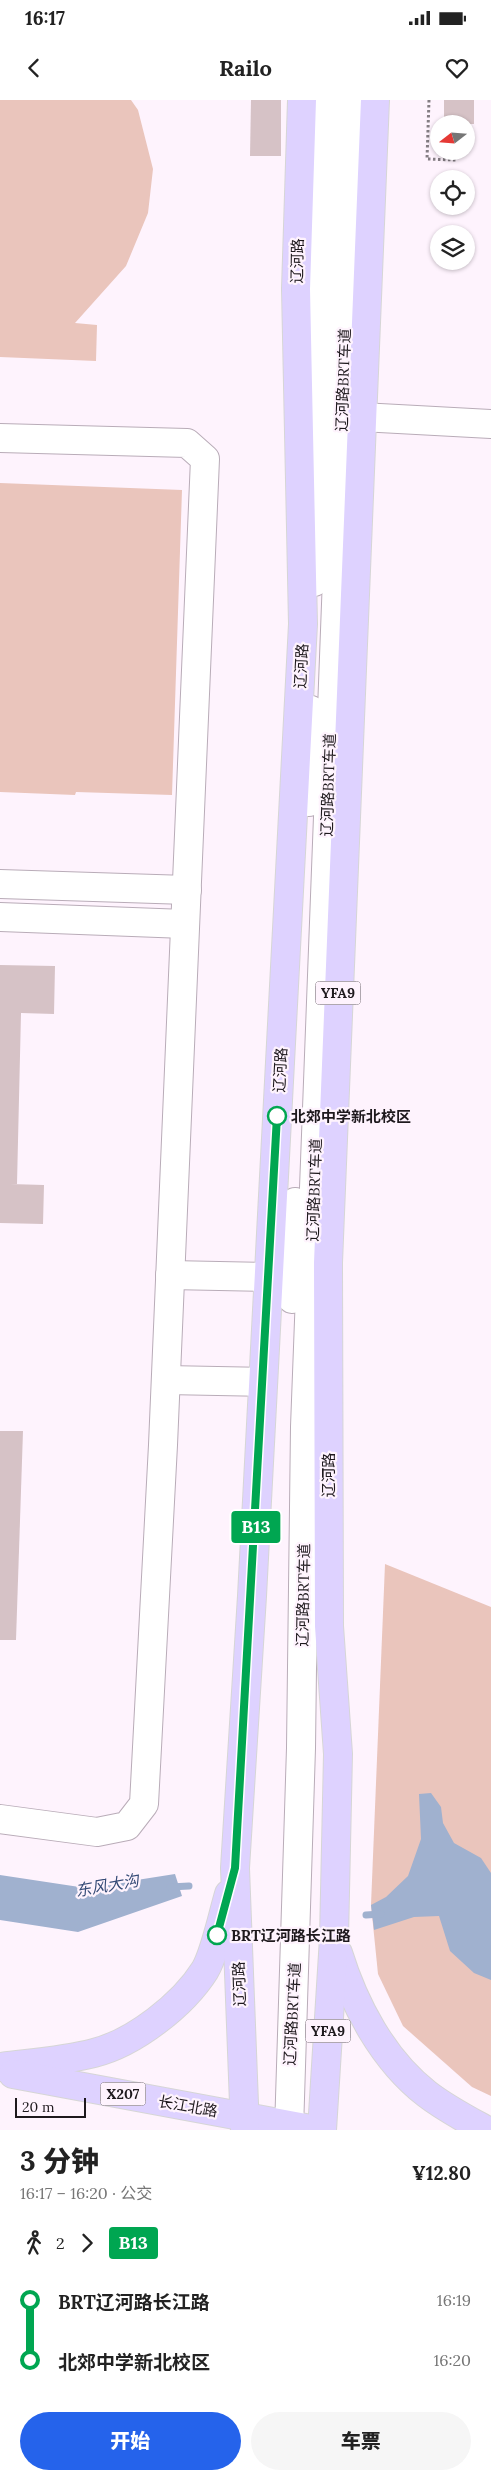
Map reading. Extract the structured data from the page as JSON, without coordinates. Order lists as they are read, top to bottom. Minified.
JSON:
{"streets":{"main road":["辽河路","YFA9","X207","长江北路"],"lane":["辽河路BRT车道"]},"crossings":[["辽河路","长江北路"],["辽河路BRT车道","长江北路"]],"water":["东风大沟"],"places":["北郊中学新北校区","BRT辽河路长江路"],"lines":["bus line B13"],"scale_bar":"20 m","north":"left","page":{"status":"16:17","header":"Railo","on_map":"B13","scale":"20 m","heading":["3 分钟","16:17 – 16:20 · 公交","¥12.80"],"legs":["2","B13"],"list":[{"name":"BRT辽河路长江路","value":"16:19"},{"name":"北郊中学新北校区","value":"16:20"}],"buttons":["开始","车票"]}}
